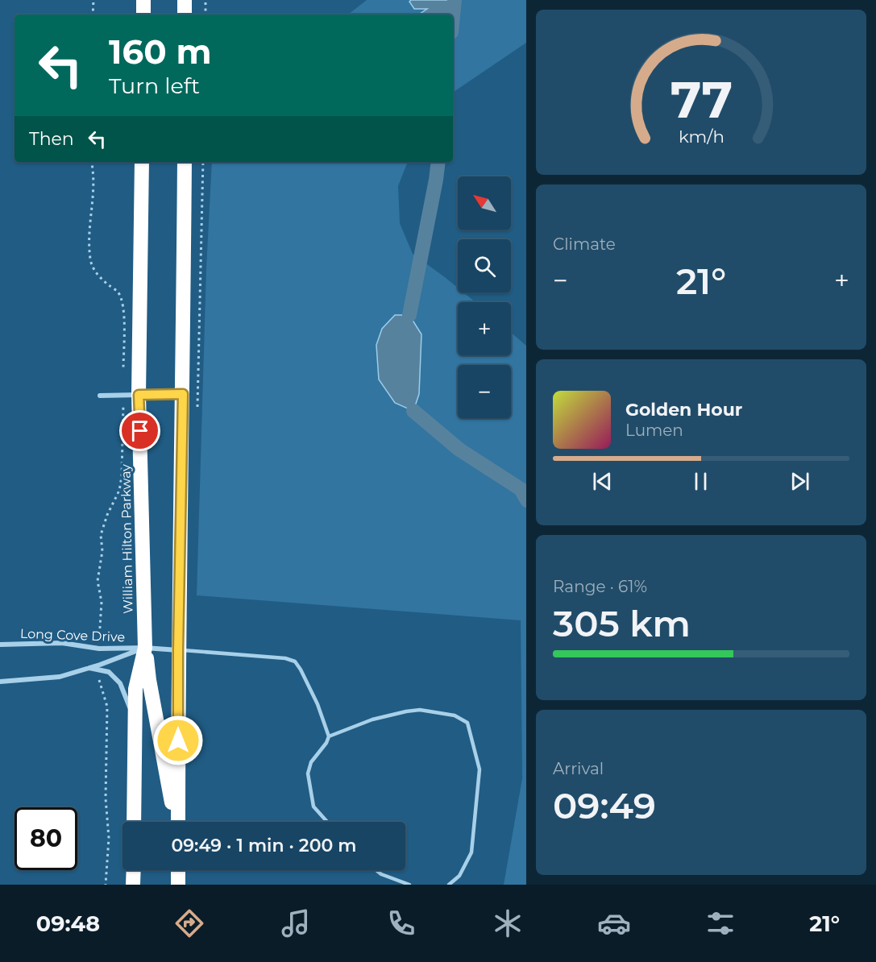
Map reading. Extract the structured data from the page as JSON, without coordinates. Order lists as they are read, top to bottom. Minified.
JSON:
{"streets":{"highway":["William Hilton Parkway"],"street":["Long Cove Drive"]},"crossings":[["William Hilton Parkway","Long Cove Drive"]],"north":"top left","page":{"turn":["160 m","Turn left"],"then":"Then","map_buttons":["+","−"],"tile":["Climate",["Range · 61%","305 km"],["Arrival","09:49"]],"heat":["−","21°","+"],"song":["Golden Hour","Lumen"],"limit":"80","trip":"09:49 · 1 min · 200 m","tabs":["09:48","21°"],"gauge":["77","km/h"]}}
